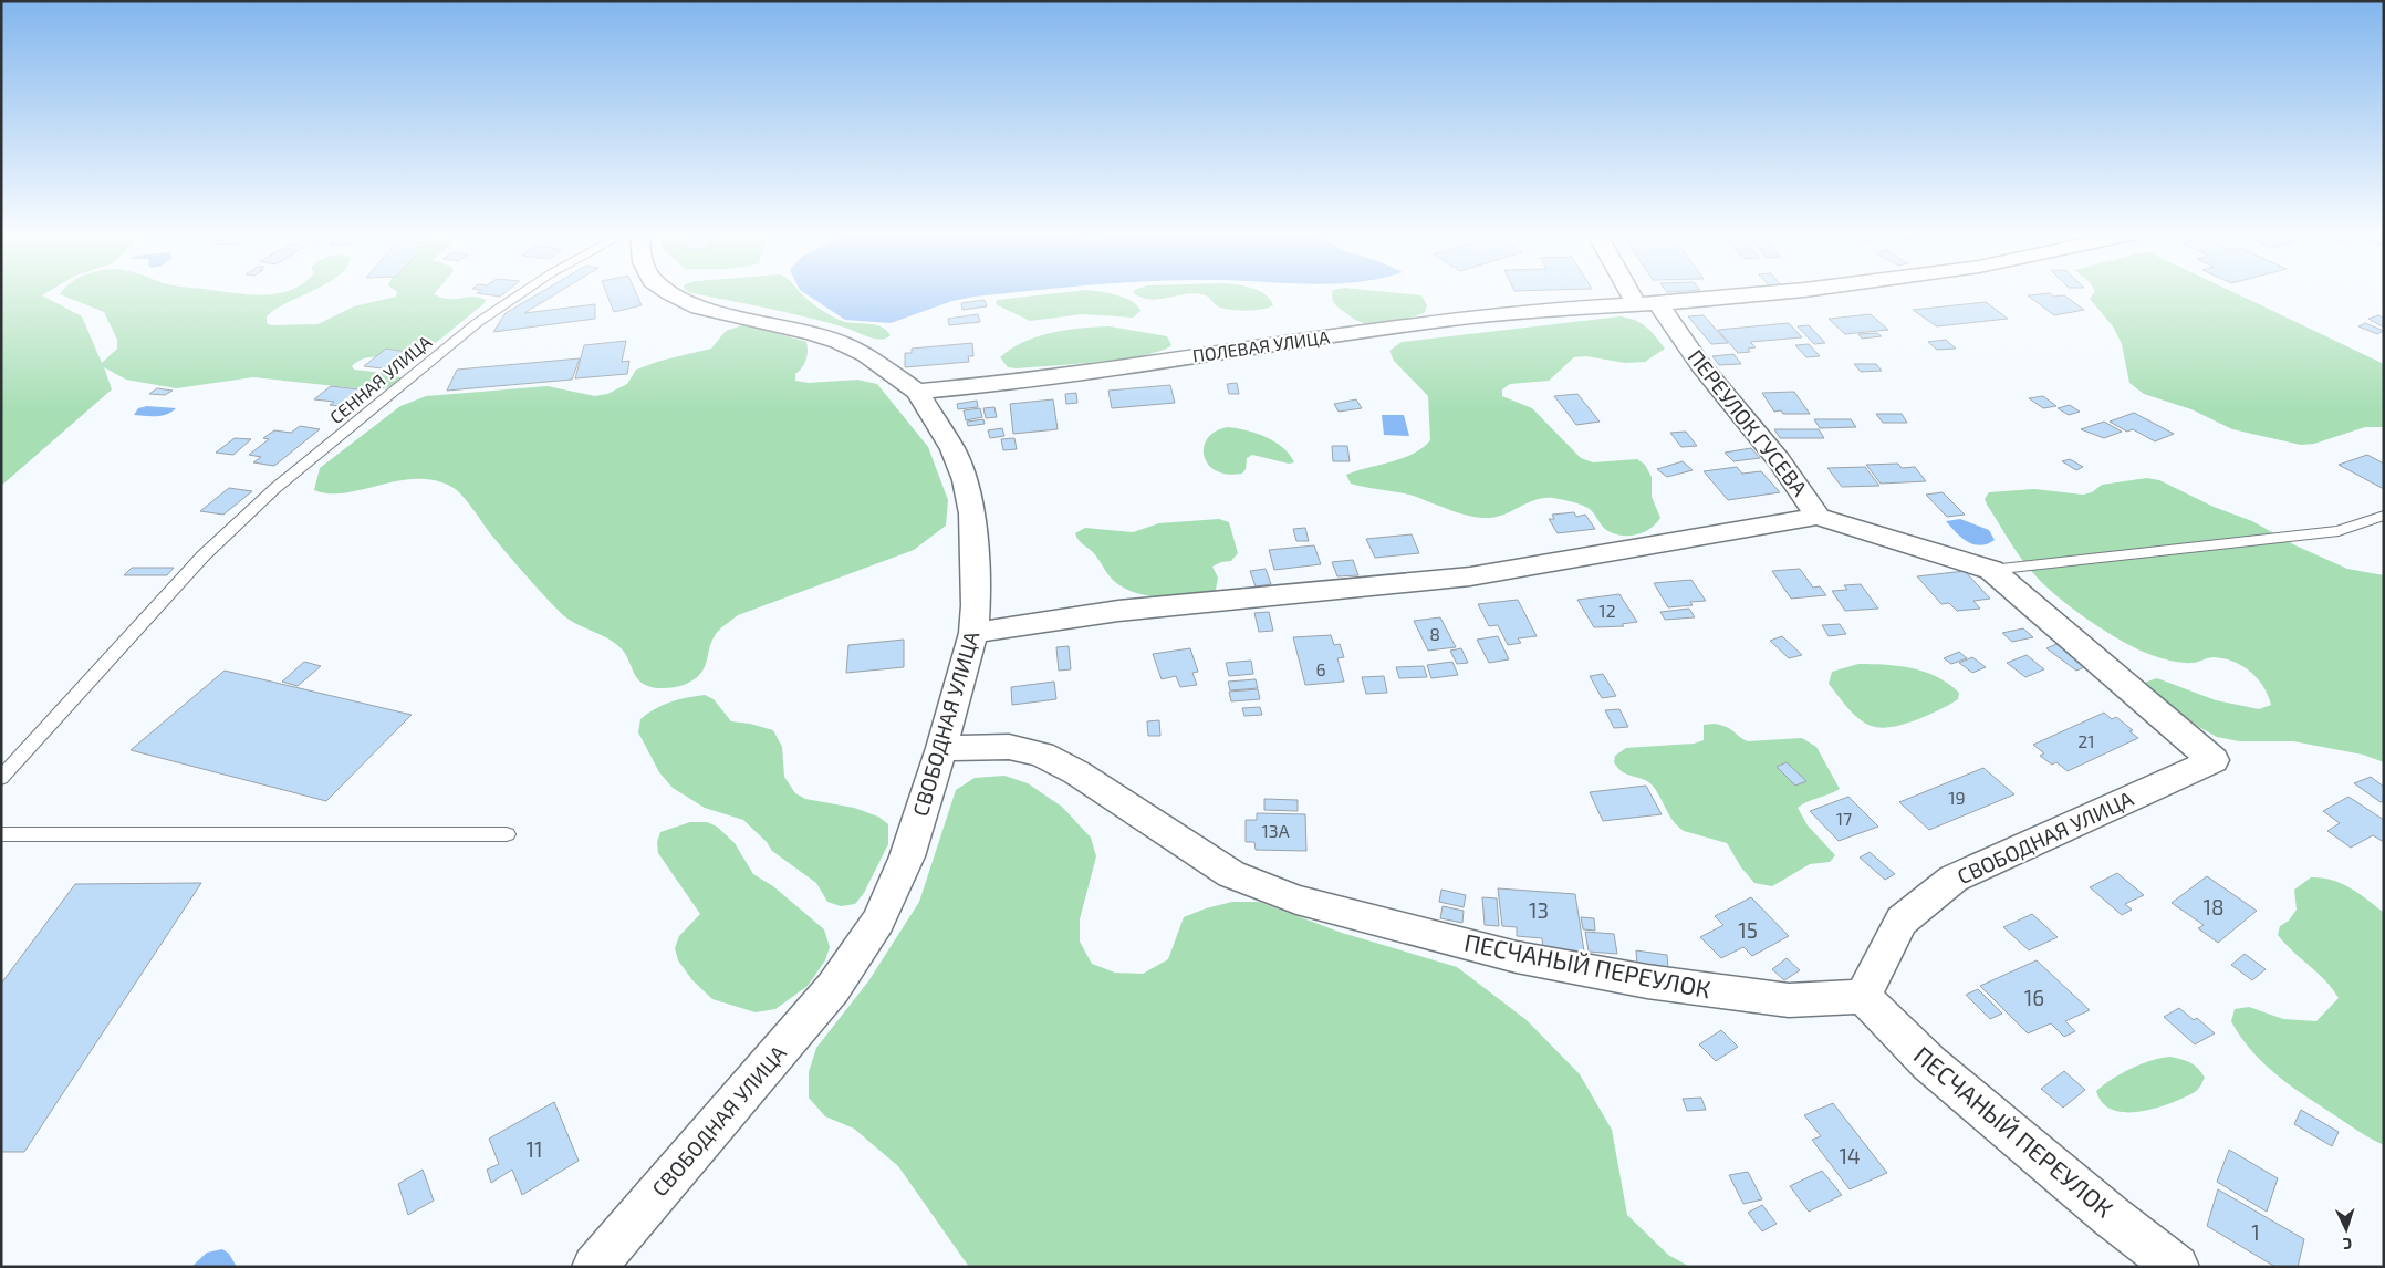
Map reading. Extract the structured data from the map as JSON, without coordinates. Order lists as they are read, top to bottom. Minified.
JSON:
{"streets":{"street":["ПОЛЕВАЯ УЛИЦА","ПЕРЕУЛОК ГУСЕВА","СВОБОДНАЯ УЛИЦА","ПЕСЧАНЫЙ ПЕРЕУЛОК"],"lane":["СЕННАЯ УЛИЦА"]},"crossings":[["ПОЛЕВАЯ УЛИЦА","ПЕРЕУЛОК ГУСЕВА"],["ПОЛЕВАЯ УЛИЦА","СВОБОДНАЯ УЛИЦА"],["СВОБОДНАЯ УЛИЦА","ПЕСЧАНЫЙ ПЕРЕУЛОК"]],"house_numbers":["12","8","6","21","19","17","13А","18","13","15","16","11","14","1"],"north":"bottom"}
